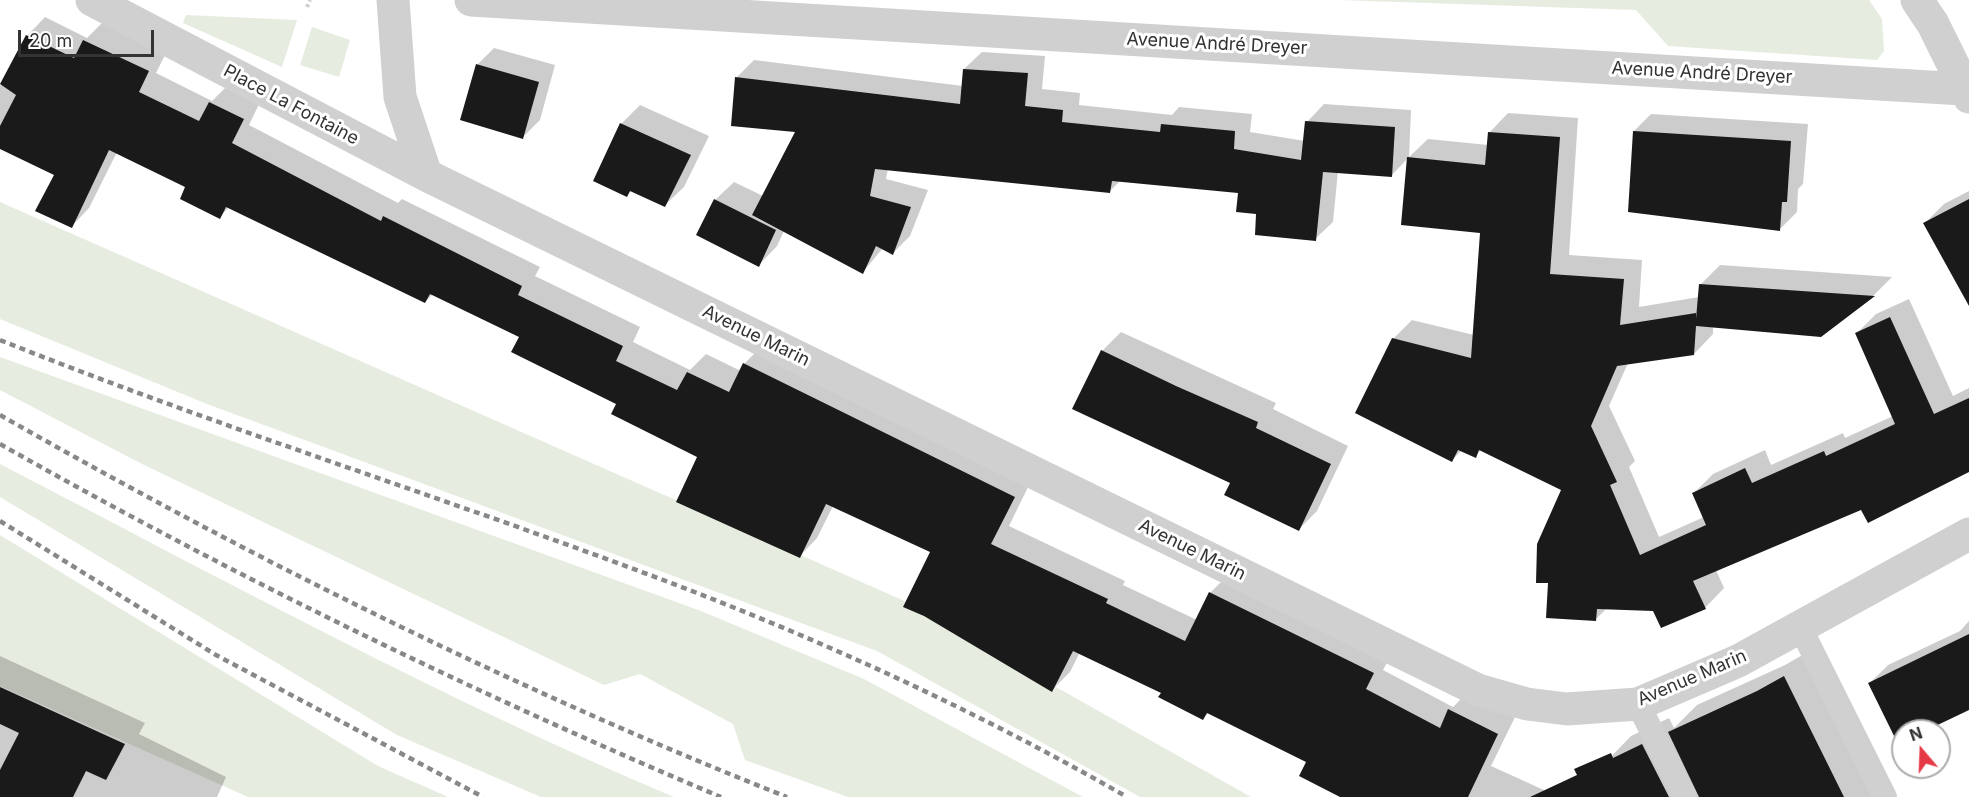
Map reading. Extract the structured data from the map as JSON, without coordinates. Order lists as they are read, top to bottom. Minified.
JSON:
{"streets":{"street":["Avenue André Dreyer","Place La Fontaine","Avenue Marin"]},"crossings":[["Place La Fontaine","Avenue Marin"]],"scale_bar":"20 m","north":"top"}
